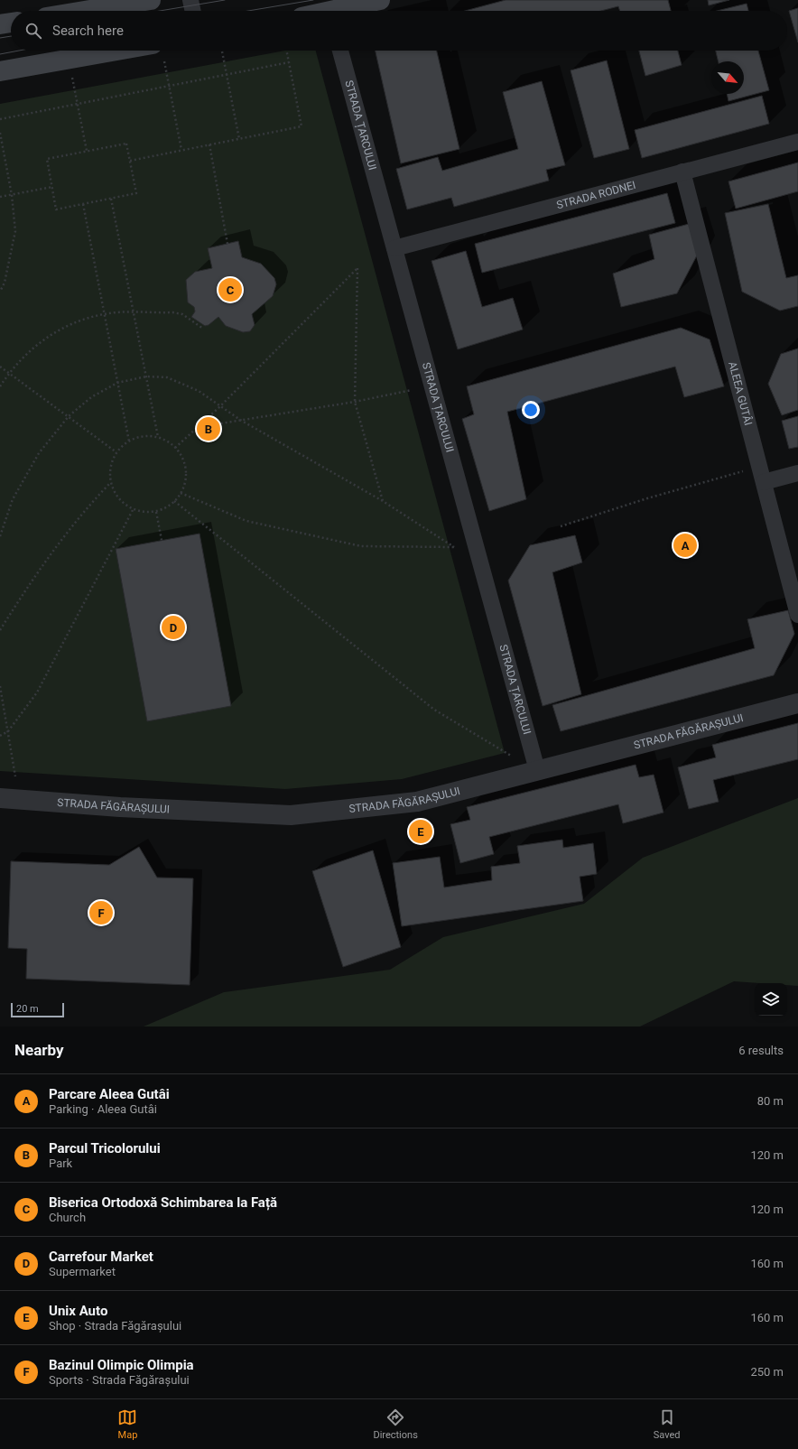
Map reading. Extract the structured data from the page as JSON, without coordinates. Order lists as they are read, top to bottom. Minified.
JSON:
{"streets":{"street":["STRADA ȚARCULUI","STRADA RODNEI","ALEEA GUTÂI","STRADA FĂGĂRAȘULUI"]},"crossings":[["STRADA ȚARCULUI","STRADA RODNEI"],["STRADA ȚARCULUI","STRADA FĂGĂRAȘULUI"],["STRADA RODNEI","ALEEA GUTÂI"]],"scale_bar":"20 m","north":"bottom right","page":{"search":"Search here","pins":["C","B","A","D","E","F"],"scale":"20 m","heading":["Nearby","6 results"],"list":[{"mark":"A","name":"Parcare Aleea Gutâi","note":"Parking · Aleea Gutâi","value":"80 m"},{"mark":"B","name":"Parcul Tricolorului","note":"Park","value":"120 m"},{"mark":"C","name":"Biserica Ortodoxă Schimbarea la Față","note":"Church","value":"120 m"},{"mark":"D","name":"Carrefour Market","note":"Supermarket","value":"160 m"},{"mark":"E","name":"Unix Auto","note":"Shop · Strada Făgărașului","value":"160 m"},{"mark":"F","name":"Bazinul Olimpic Olimpia","note":"Sports · Strada Făgărașului","value":"250 m"}],"nav":["Map","Directions","Saved"]}}
